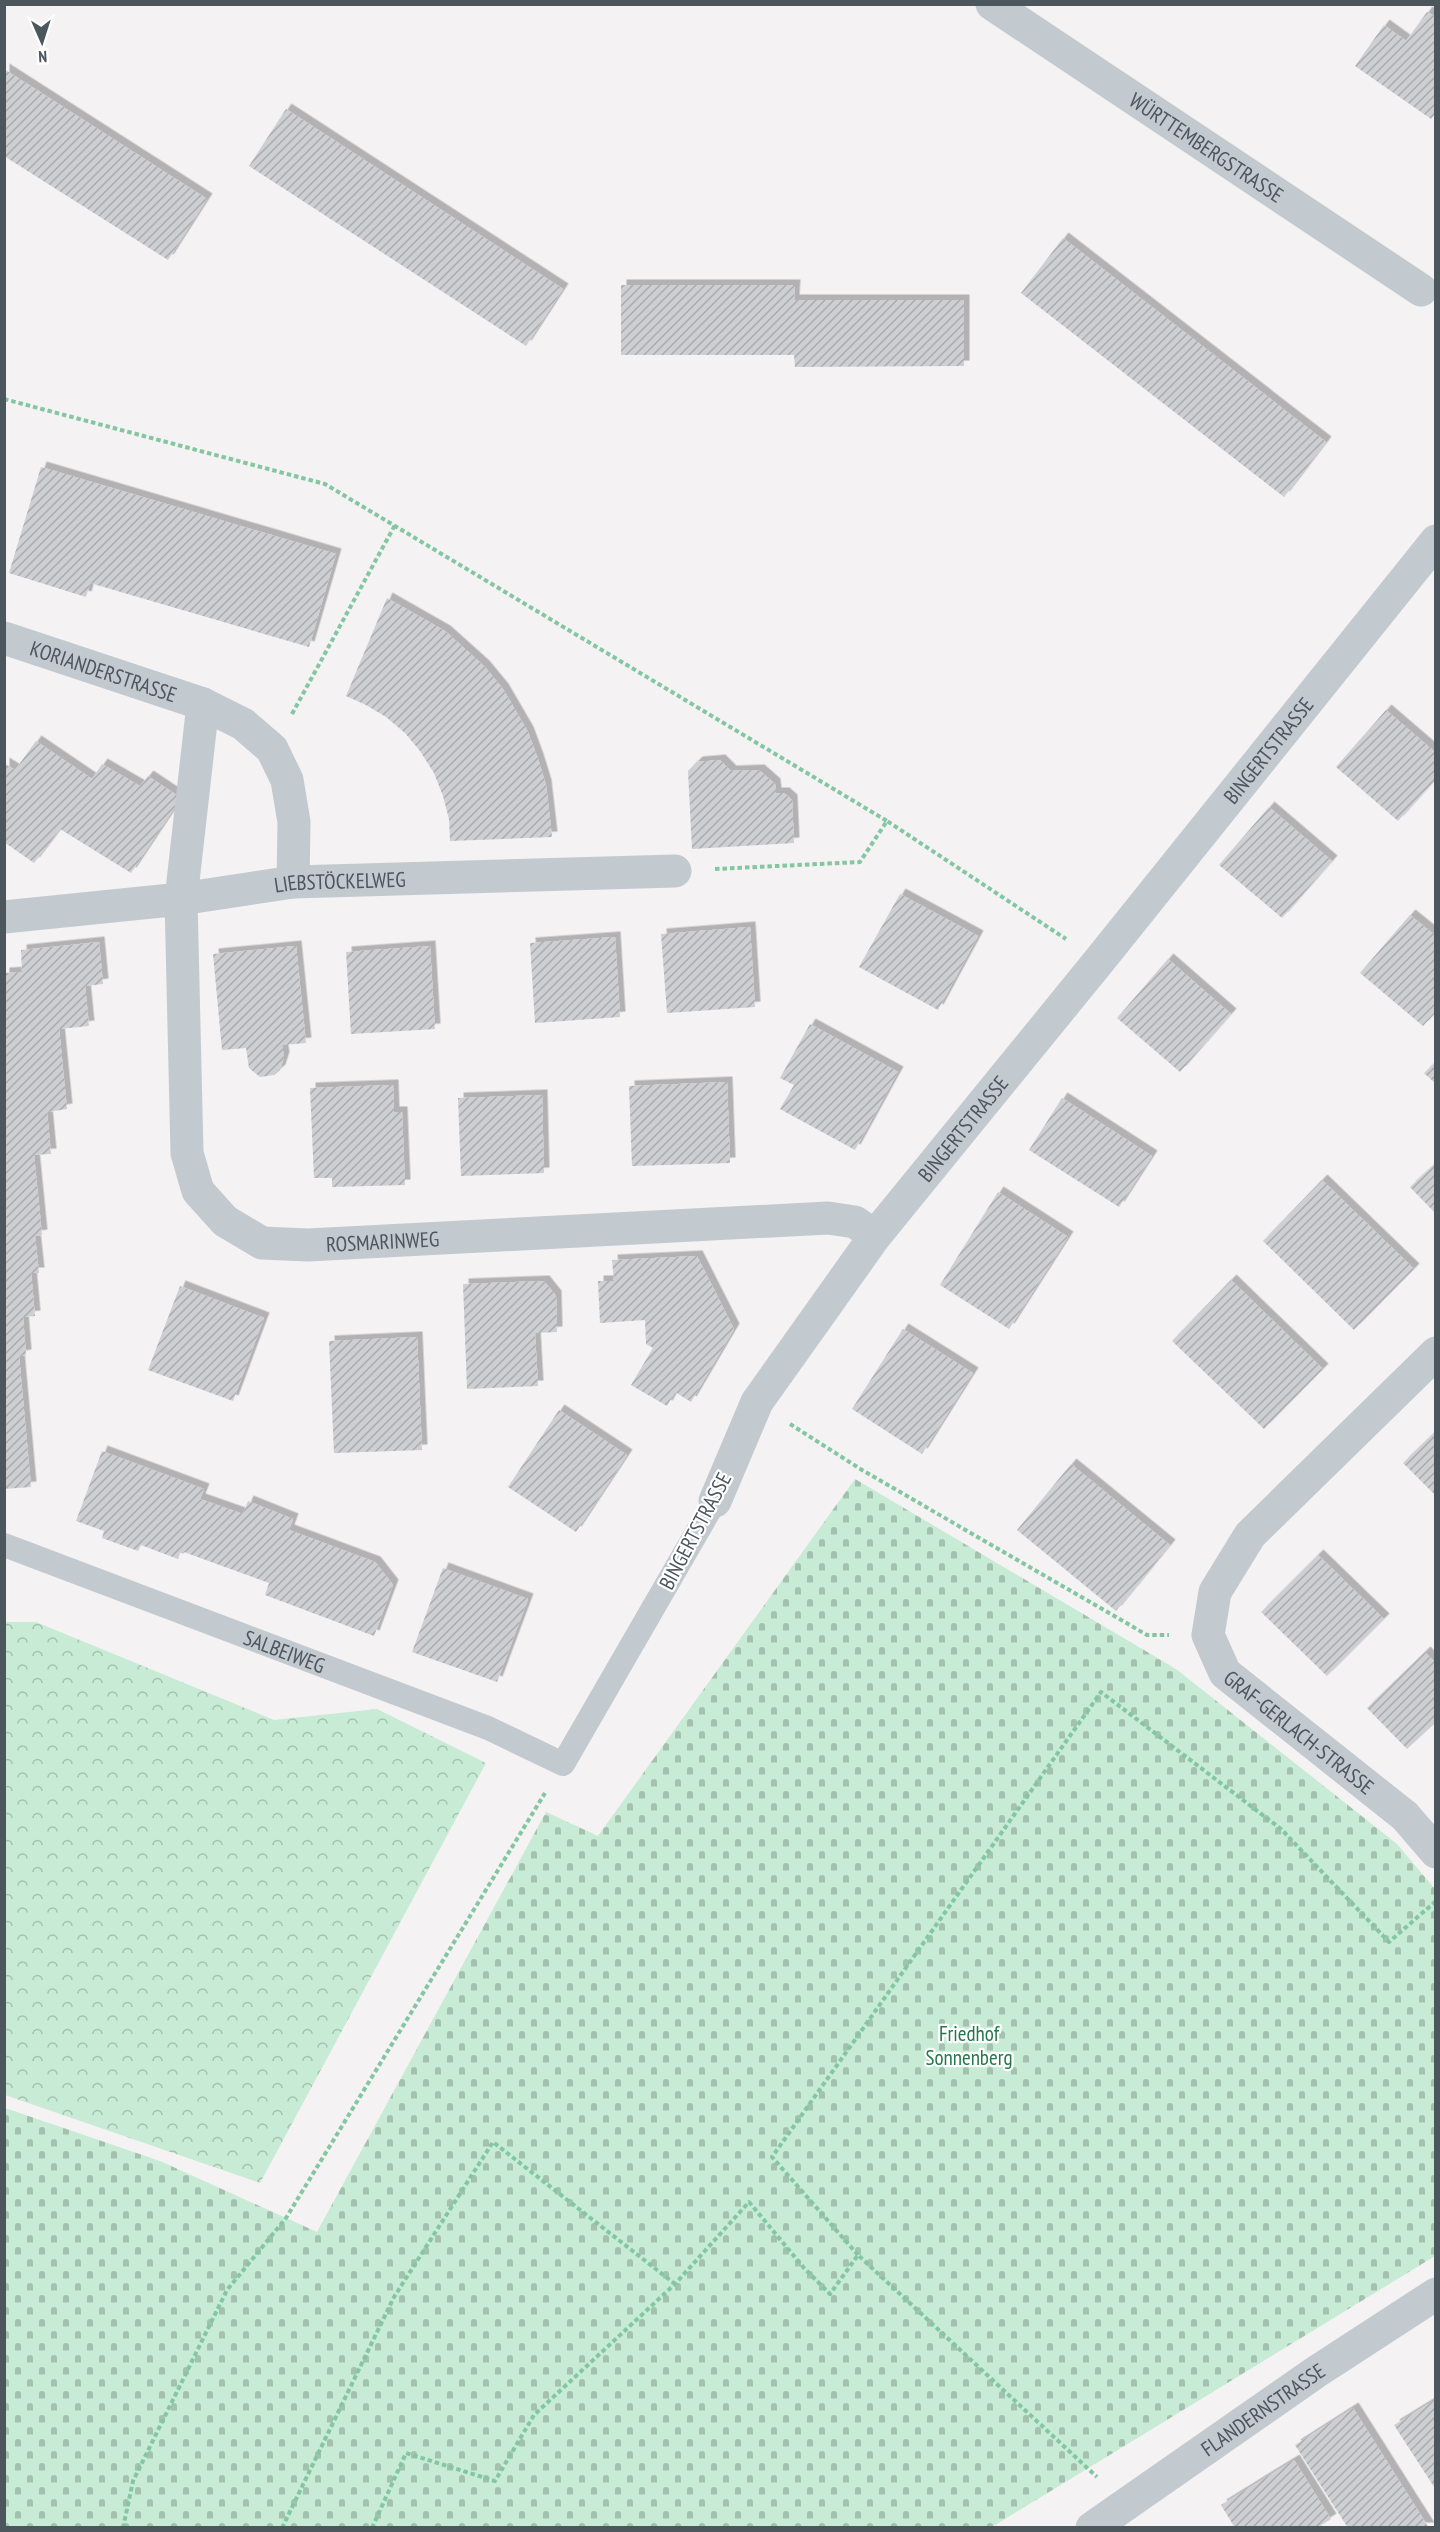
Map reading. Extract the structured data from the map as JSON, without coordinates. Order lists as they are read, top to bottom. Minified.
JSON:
{"streets":{"street":["WÜRTTEMBERGSTRASSE","KORIANDERSTRASSE","BINGERTSTRASSE","LIEBSTÖCKELWEG","ROSMARINWEG","GRAF-GERLACH-STRASSE","FLANDERNSTRASSE"],"lane":["SALBEIWEG"]},"crossings":[["KORIANDERSTRASSE","LIEBSTÖCKELWEG"],["KORIANDERSTRASSE","ROSMARINWEG"],["BINGERTSTRASSE","ROSMARINWEG"],["BINGERTSTRASSE","SALBEIWEG"],["LIEBSTÖCKELWEG","ROSMARINWEG"]],"parks":["Friedhof Sonnenberg"],"north":"bottom"}
